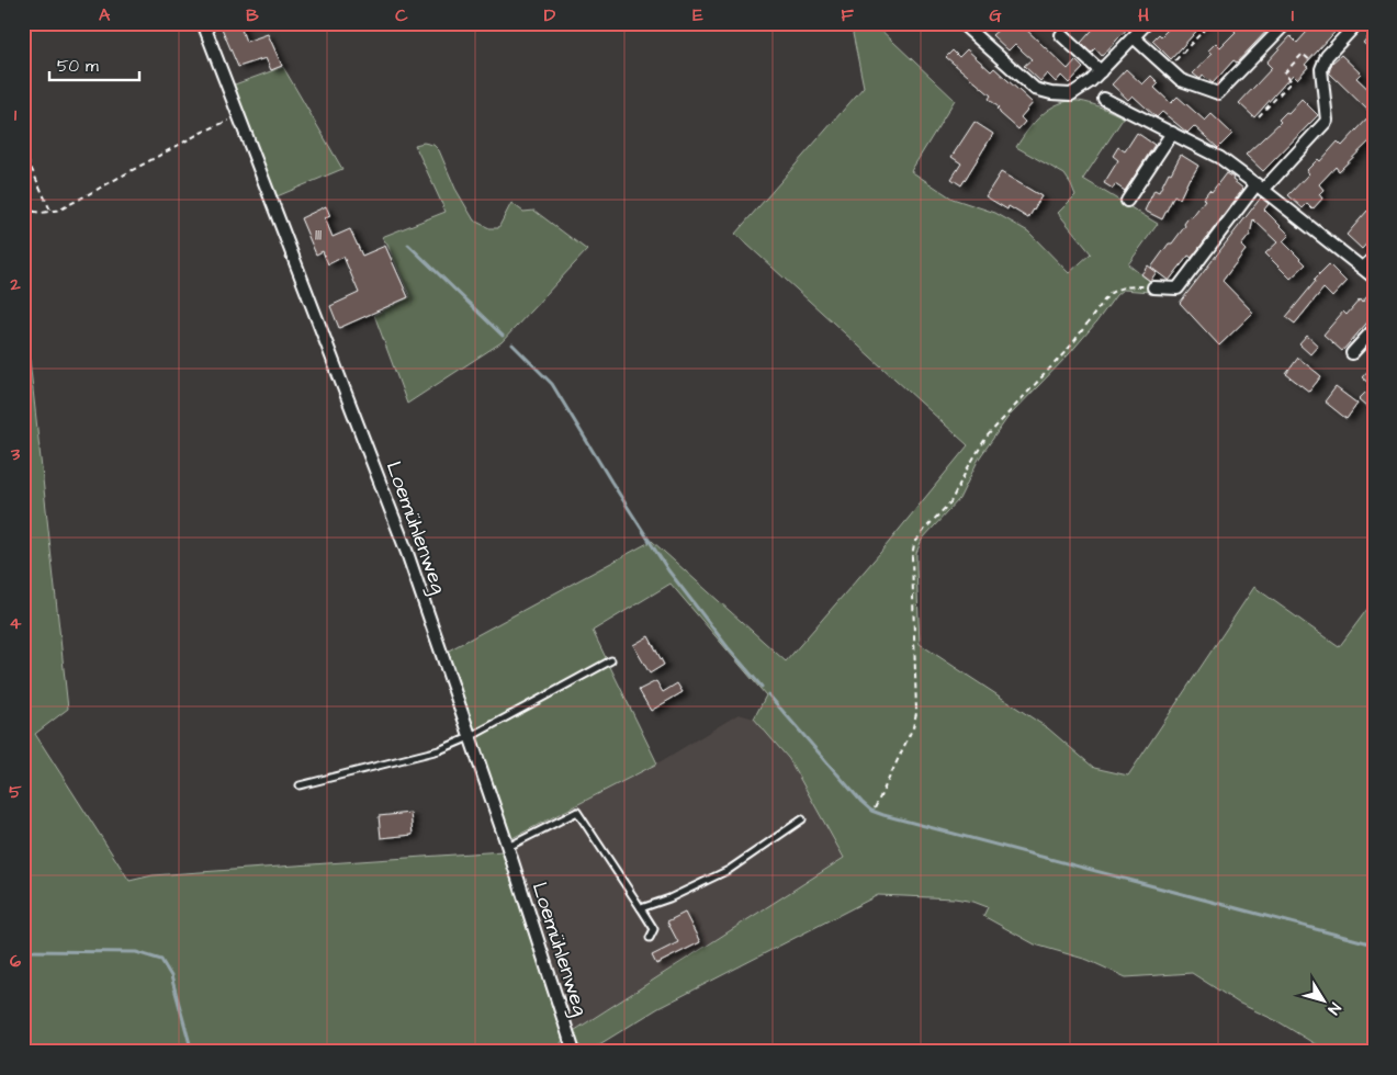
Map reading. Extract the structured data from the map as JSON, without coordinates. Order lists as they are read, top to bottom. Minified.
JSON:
{"streets":{"street":["Loemühlenweg"]},"house_numbers":["111"],"scale_bar":"50 m","north":"bottom right","grid":{"columns":["A","B","C","D","E","F","G","H","I"],"rows":["1","2","3","4","5","6"]}}
